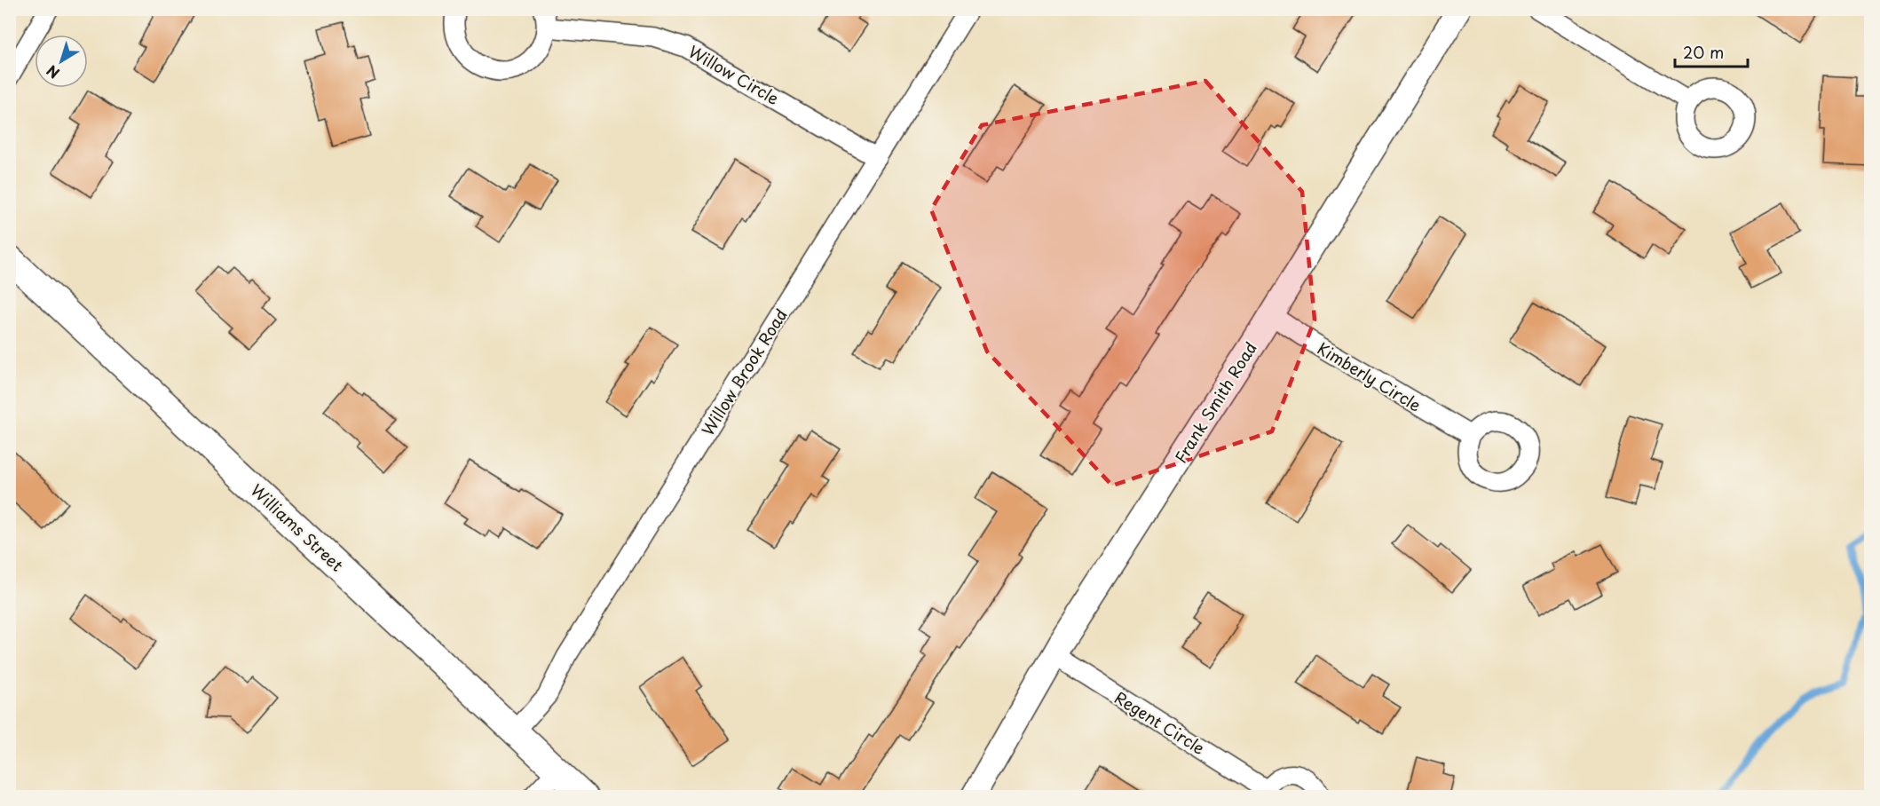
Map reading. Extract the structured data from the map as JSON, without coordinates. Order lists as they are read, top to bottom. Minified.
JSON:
{"streets":{"main road":["Williams Street"],"street":["Willow Circle","Willow Brook Road","Kimberly Circle","Frank Smith Road","Regent Circle"]},"crossings":[["Willow Circle","Willow Brook Road"],["Willow Brook Road","Williams Street"],["Kimberly Circle","Frank Smith Road"],["Frank Smith Road","Regent Circle"]],"scale_bar":"20 m","north":"bottom left"}
